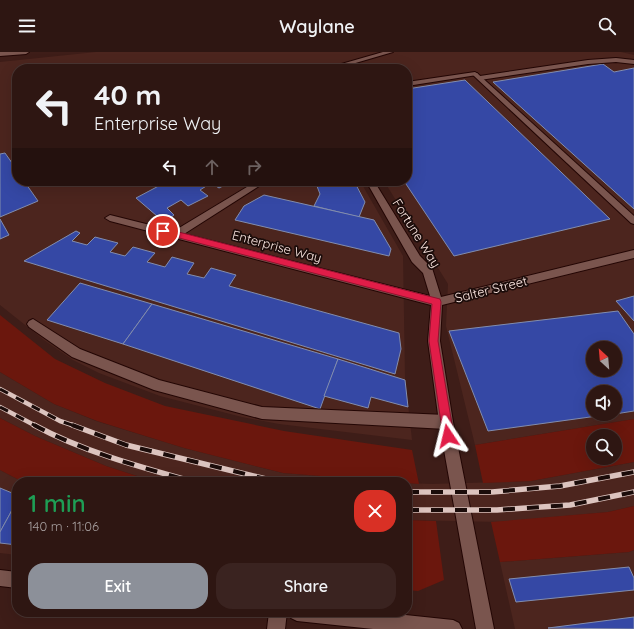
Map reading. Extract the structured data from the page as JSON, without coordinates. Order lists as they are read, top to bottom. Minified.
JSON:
{"streets":{"street":["Fortune Way","Enterprise Way","Salter Street"]},"crossings":[["Fortune Way","Enterprise Way"],["Fortune Way","Salter Street"],["Enterprise Way","Salter Street"]],"north":"top left","page":{"header":"Waylane","turn":["40 m","Enterprise Way"],"heading":["1 min","140 m · 11:06"],"buttons":["Exit","Share"]}}
